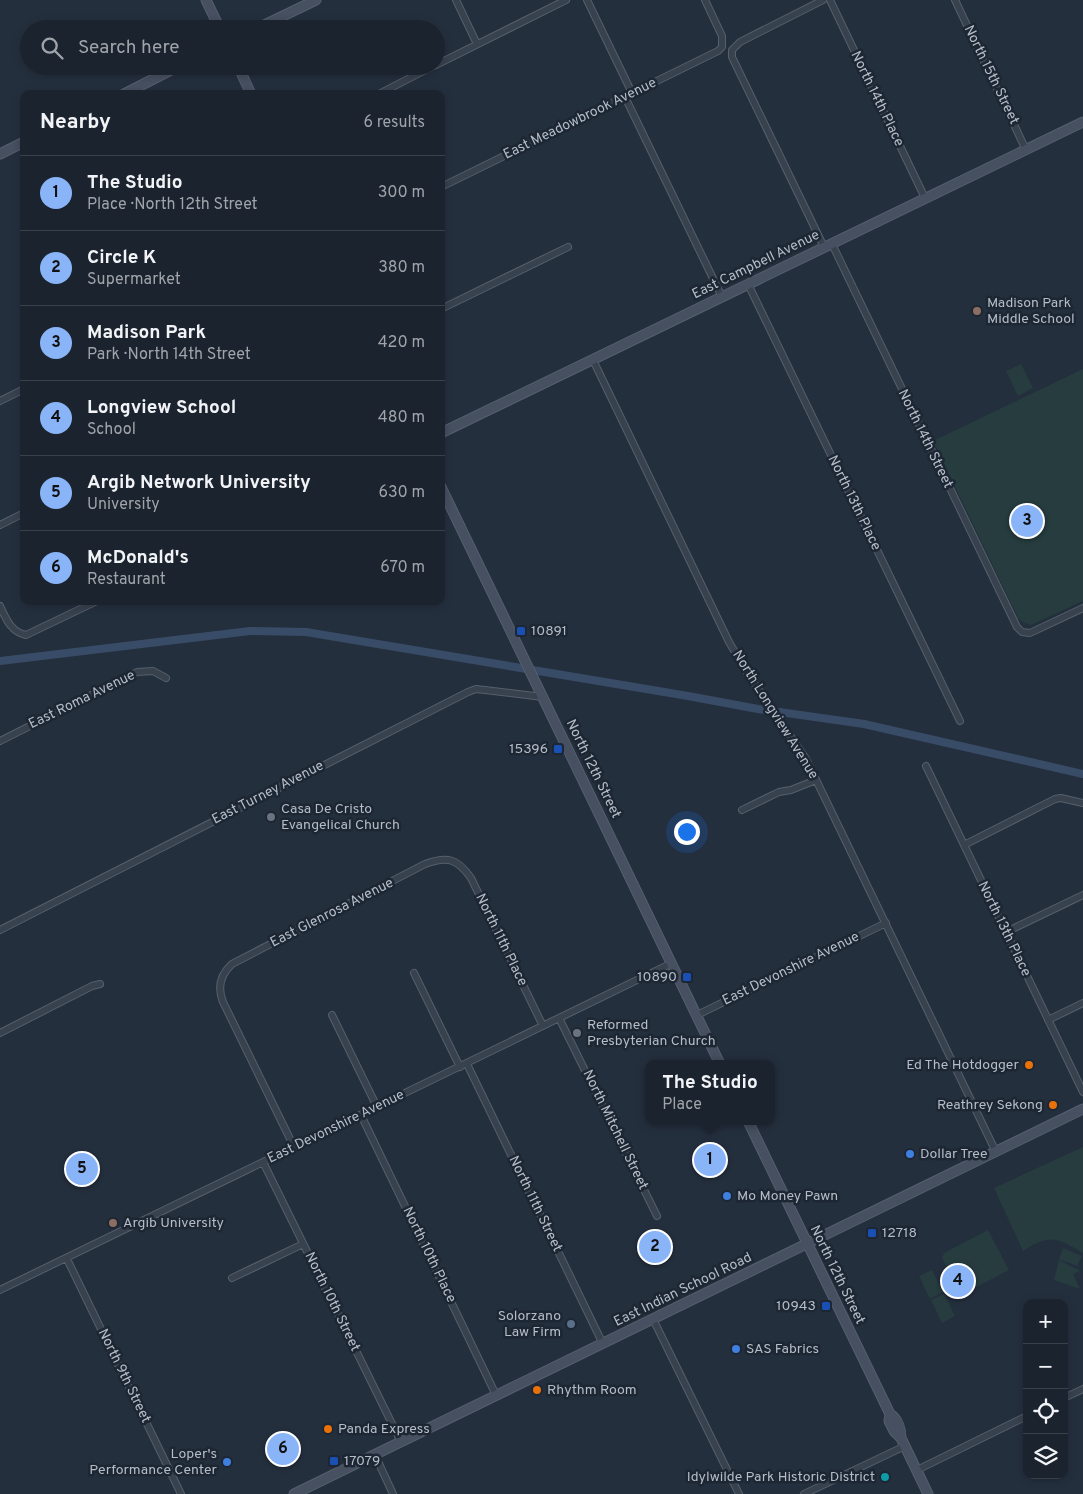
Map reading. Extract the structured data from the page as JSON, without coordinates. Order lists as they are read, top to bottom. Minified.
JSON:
{"streets":{"street":["North 15th Street","North 14th Place","East Meadowbrook Avenue","East Campbell Avenue","North 14th Street","North 13th Place","East Roma Avenue","North Longview Avenue","North 12th Street","East Turney Avenue","East Glenrosa Avenue","North 11th Place","East Devonshire Avenue","North Mitchell Street","North 11th Street","North 10th Place","East Indian School Road","North 10th Street","North 9th Street"]},"crossings":[["North 15th Street","East Campbell Avenue"],["North 14th Place","East Campbell Avenue"],["East Campbell Avenue","North 14th Street"],["East Campbell Avenue","North 13th Place"],["East Campbell Avenue","North Longview Avenue"],["North Longview Avenue","East Devonshire Avenue"],["North Longview Avenue","East Indian School Road"],["North 12th Street","East Turney Avenue"],["North 12th Street","East Devonshire Avenue"],["North 12th Street","East Indian School Road"],["East Glenrosa Avenue","North 11th Place"],["East Glenrosa Avenue","East Devonshire Avenue"],["North 11th Place","East Devonshire Avenue"],["East Devonshire Avenue","North Mitchell Street"],["East Devonshire Avenue","North 11th Street"],["East Devonshire Avenue","North 10th Place"],["East Devonshire Avenue","North 10th Street"],["East Devonshire Avenue","North 9th Street"],["North 11th Street","East Indian School Road"],["North 10th Place","East Indian School Road"],["East Indian School Road","North 10th Street"]],"places":{"other":["Madison Park Middle School","Casa De Cristo Evangelical Church","Reformed Presbyterian Church","Ed The Hotdogger","Reathrey Sekong","Dollar Tree","Mo Money Pawn","Argib University","Solorzano Law Firm","SAS Fabrics","Rhythm Room","Panda Express","Loper's Performance Center","Idylwilde Park Historic District"],"transit":["10891","15396","10890","12718","10943","17079"]},"page":{"search":"Search here","heading":["Nearby","6 results"],"list":[{"mark":"1","name":"The Studio","note":"Place · North 12th Street","value":"300 m"},{"mark":"2","name":"Circle K","note":"Supermarket","value":"380 m"},{"mark":"3","name":"Madison Park","note":"Park · North 14th Street","value":"420 m"},{"mark":"4","name":"Longview School","note":"School","value":"480 m"},{"mark":"5","name":"Argib Network University","note":"University","value":"630 m"},{"mark":"6","name":"McDonald's","note":"Restaurant","value":"670 m"}],"pins":["3","1","5","2","4","6"],"popup":["The Studio","Place"],"map_buttons":["+","−"]}}
